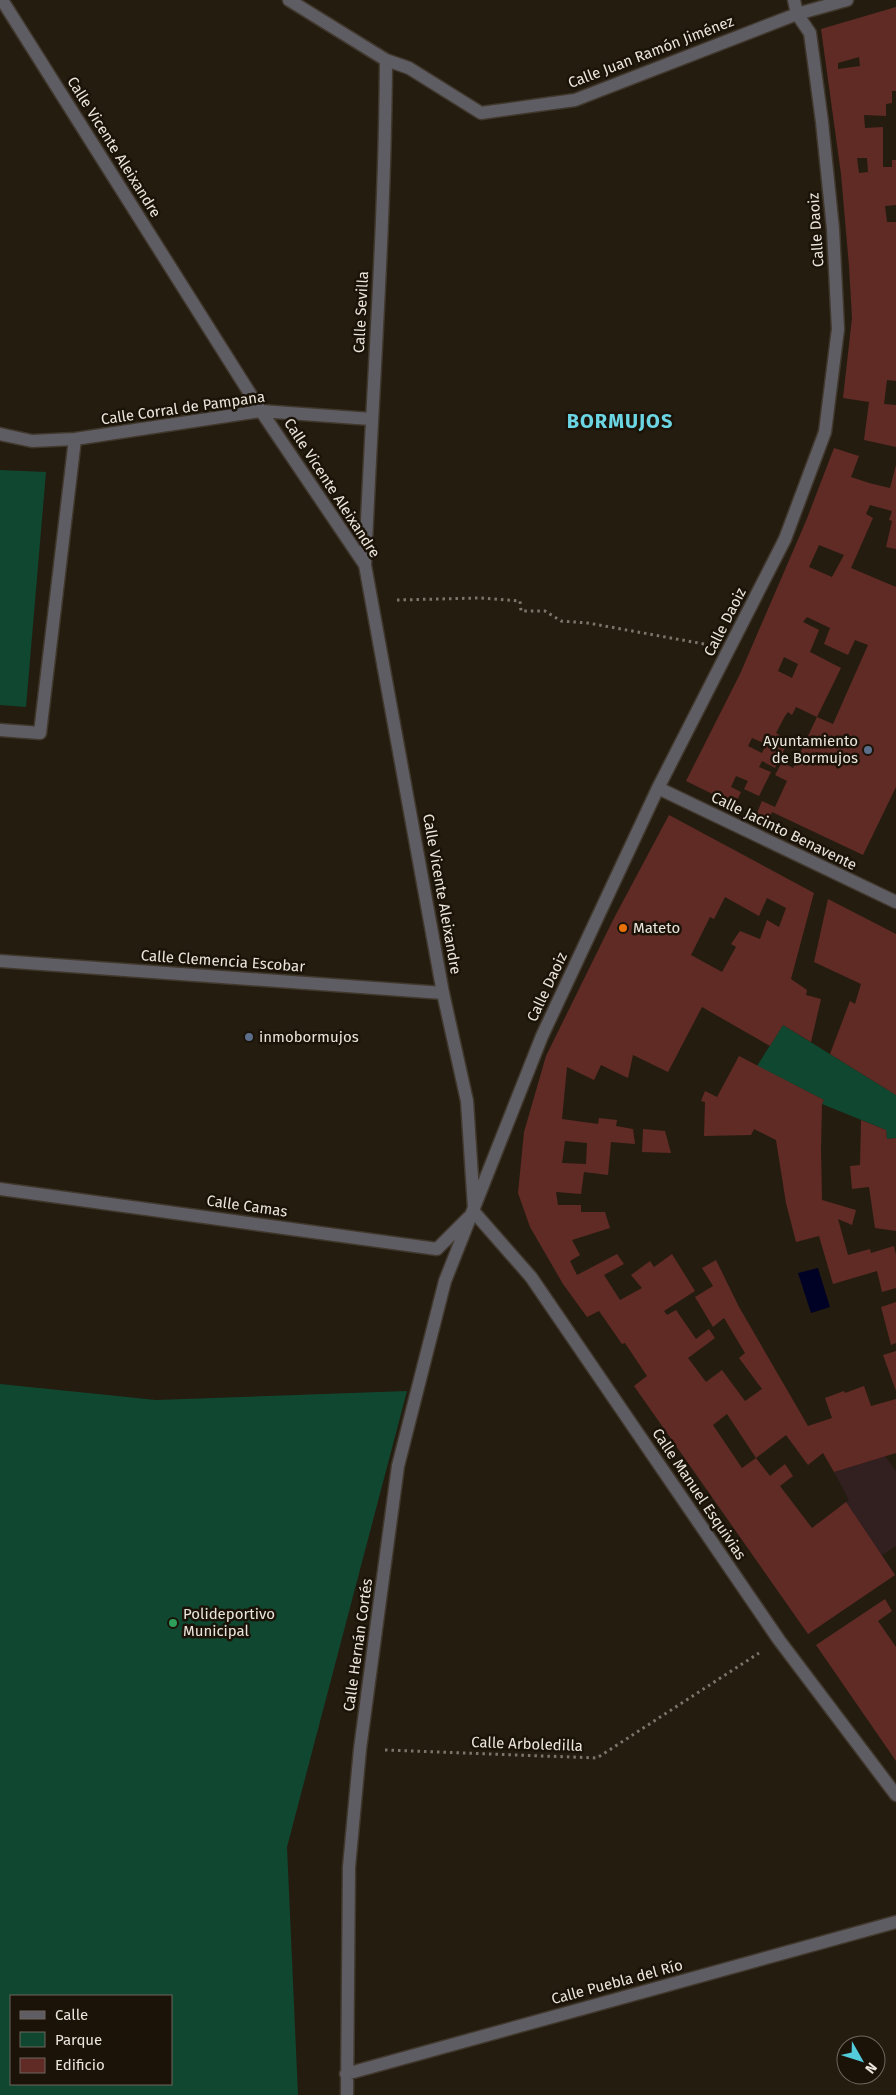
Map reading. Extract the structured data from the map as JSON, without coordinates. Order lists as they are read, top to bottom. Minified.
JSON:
{"streets":{"street":["Calle Juan Ramón Jiménez","Calle Vicente Aleixandre","Calle Daoiz","Calle Sevilla","Calle Corral de Pampana","Calle Jacinto Benavente","Calle Clemencia Escobar","Calle Camas","Calle Manuel Esquivias","Calle Hernán Cortés","Calle Puebla del Río"],"path":["Calle Arboledilla"]},"crossings":[["Calle Juan Ramón Jiménez","Calle Daoiz"],["Calle Juan Ramón Jiménez","Calle Sevilla"],["Calle Vicente Aleixandre","Calle Daoiz"],["Calle Vicente Aleixandre","Calle Sevilla"],["Calle Vicente Aleixandre","Calle Corral de Pampana"],["Calle Vicente Aleixandre","Calle Clemencia Escobar"],["Calle Vicente Aleixandre","Calle Camas"],["Calle Vicente Aleixandre","Calle Manuel Esquivias"],["Calle Vicente Aleixandre","Calle Hernán Cortés"],["Calle Daoiz","Calle Jacinto Benavente"],["Calle Daoiz","Calle Camas"],["Calle Daoiz","Calle Manuel Esquivias"],["Calle Daoiz","Calle Hernán Cortés"],["Calle Sevilla","Calle Corral de Pampana"],["Calle Camas","Calle Manuel Esquivias"],["Calle Camas","Calle Hernán Cortés"],["Calle Manuel Esquivias","Calle Hernán Cortés"],["Calle Manuel Esquivias","Calle Arboledilla"],["Calle Hernán Cortés","Calle Arboledilla"],["Calle Hernán Cortés","Calle Puebla del Río"]],"districts":["BORMUJOS"],"places":["Ayuntamiento de Bormujos","Mateto","inmobormujos","Polideportivo Municipal"],"legend":["Calle","Parque","Edificio"],"north":"bottom right"}
